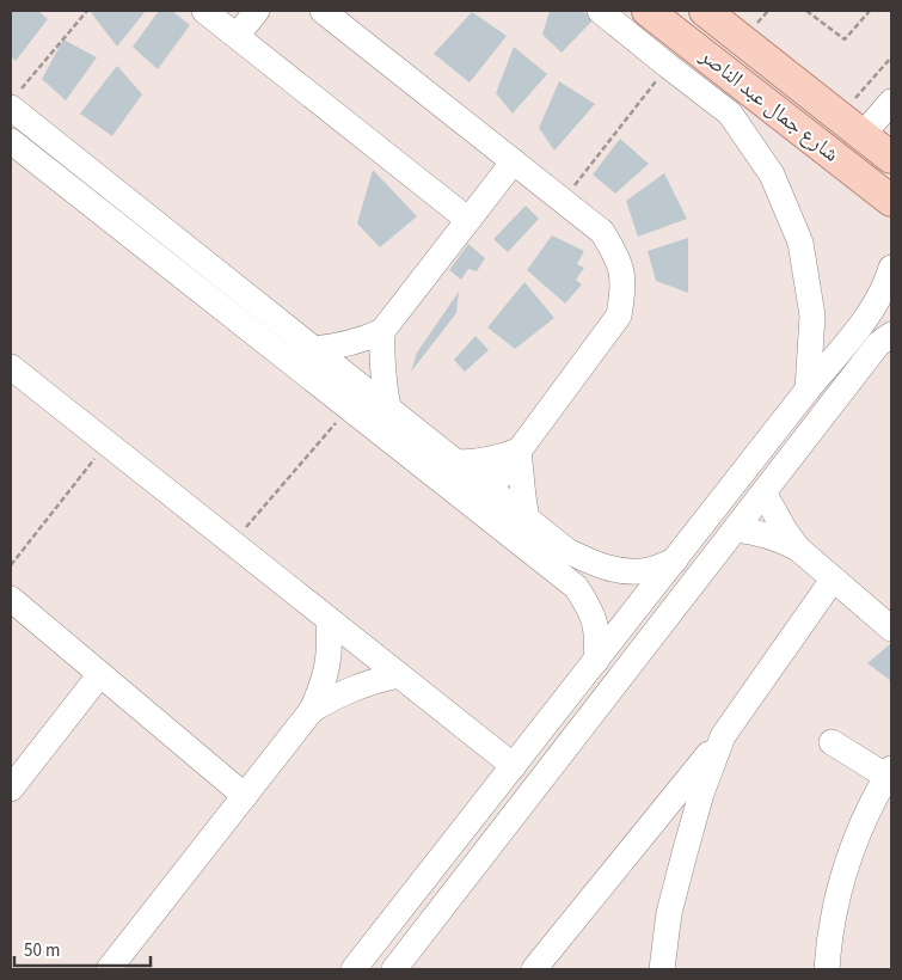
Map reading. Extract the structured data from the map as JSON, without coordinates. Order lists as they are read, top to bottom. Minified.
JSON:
{"streets":{"main road":["شارع جمال عبد الناصر"]},"scale_bar":"50 m"}
